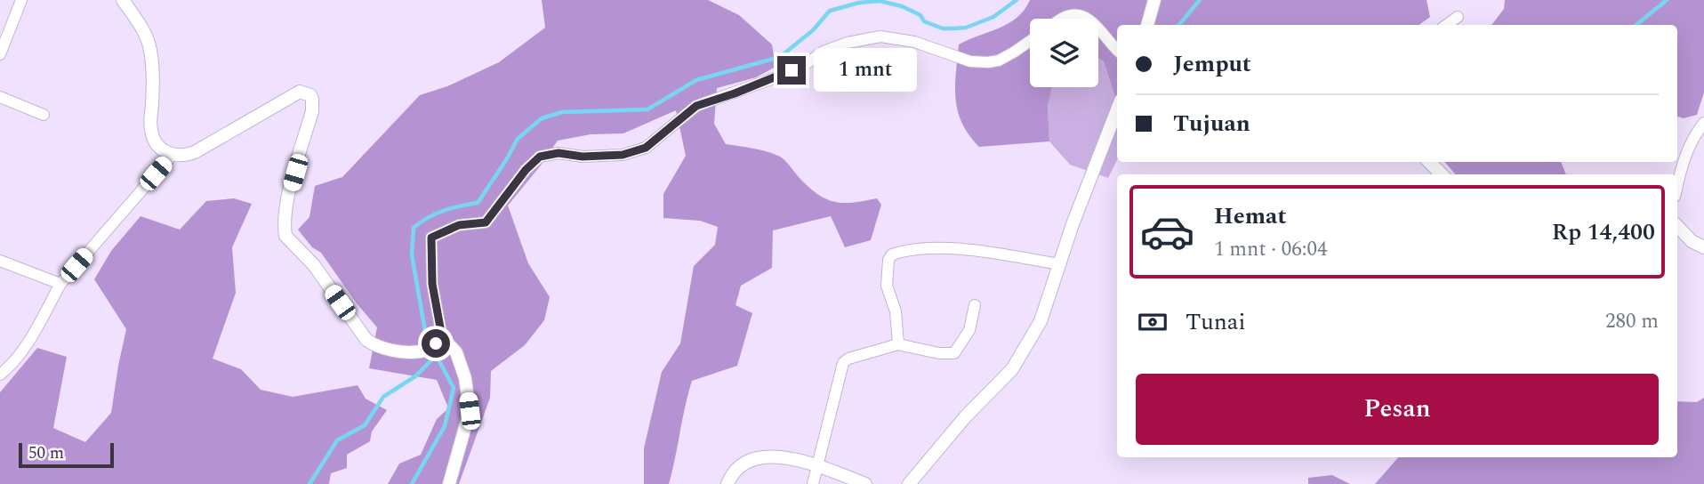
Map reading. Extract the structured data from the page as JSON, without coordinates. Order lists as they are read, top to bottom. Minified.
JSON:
{"scale_bar":"50 m","page":{"banner":["Jemput","Tujuan"],"bubble":"1 mnt","list":[{"name":"Hemat","note":"1 mnt · 06:04","value":"Rp 14,400"}],"pay":["Tunai","280 m"],"buttons":"Pesan","scale":"50 m"}}
